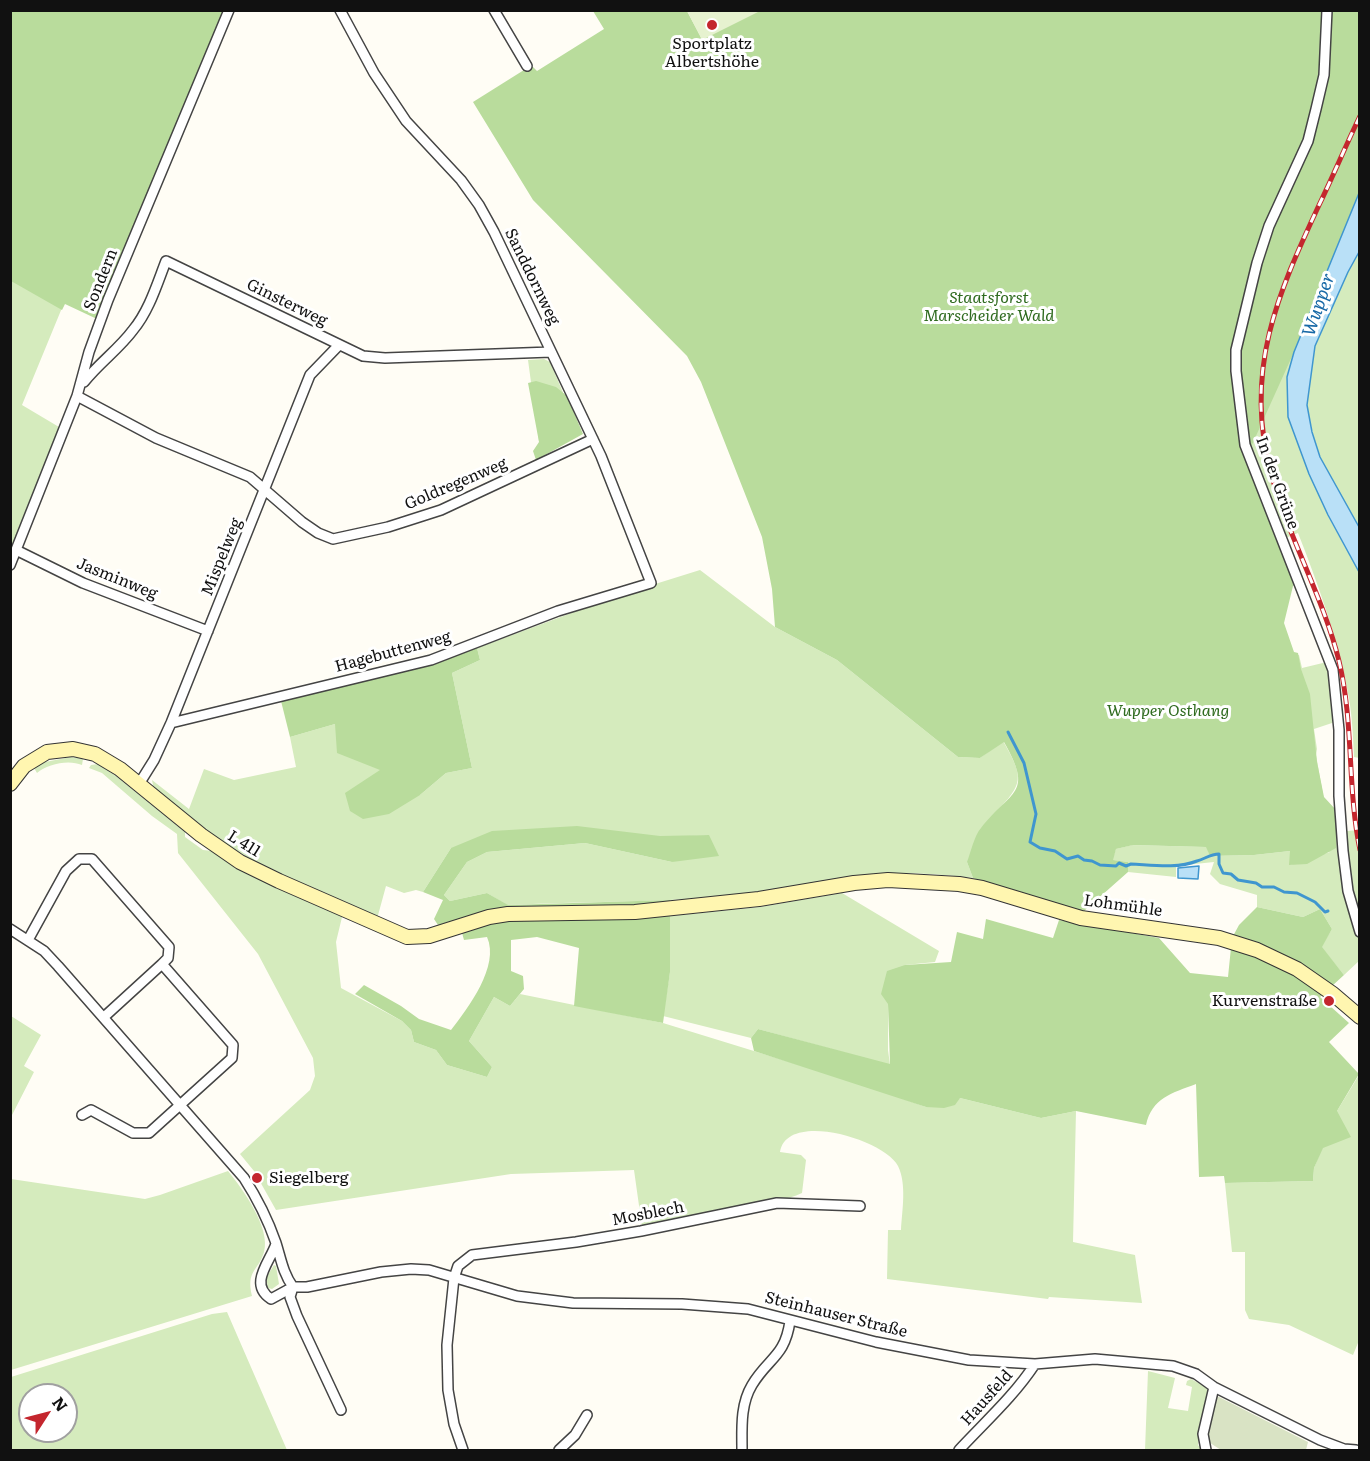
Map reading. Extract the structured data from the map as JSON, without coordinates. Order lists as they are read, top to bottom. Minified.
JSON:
{"streets":{"main road":["L 411","Lohmühle"],"street":["Sanddornweg","Sondern","Ginsterweg","In der Grüne","Goldregenweg","Mispelweg","Jasminweg","Hagebuttenweg","Mosblech","Steinhauser Straße","Hausfeld"]},"crossings":[["Sanddornweg","Ginsterweg"],["Sanddornweg","Goldregenweg"],["Sanddornweg","Hagebuttenweg"],["Sondern","Ginsterweg"],["Sondern","Goldregenweg"],["Sondern","Jasminweg"],["Ginsterweg","Mispelweg"],["Goldregenweg","Mispelweg"],["Mispelweg","Jasminweg"],["Mispelweg","Hagebuttenweg"],["Mispelweg","L 411"],["L 411","Lohmühle"],["Mosblech","Steinhauser Straße"],["Steinhauser Straße","Hausfeld"]],"water":["Wupper"],"parks":["Staatsforst Marscheider Wald","Wupper Osthang"],"places":["Sportplatz Albertshöhe","Kurvenstraße","Siegelberg"],"north":"top right"}
